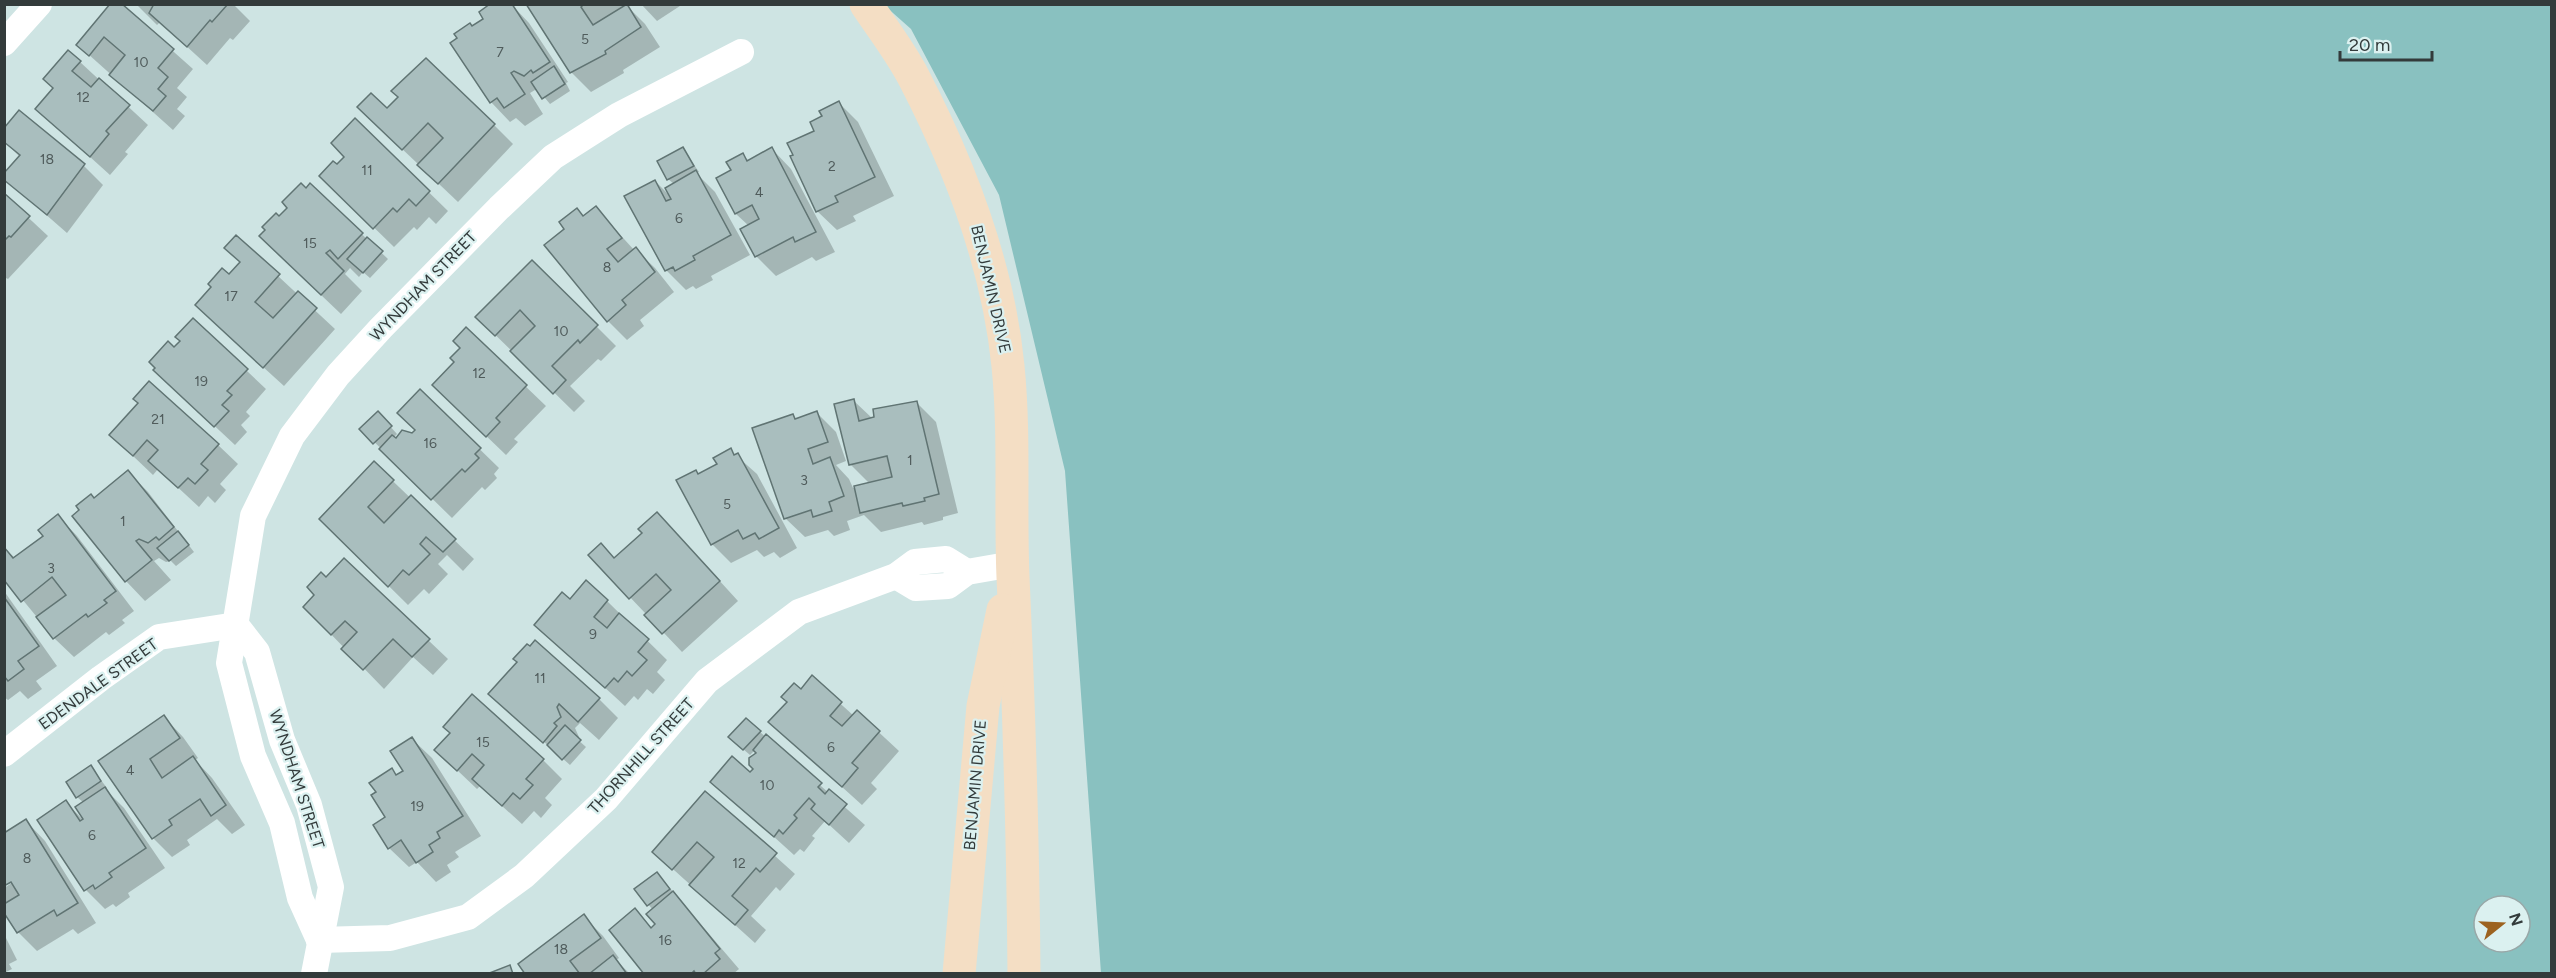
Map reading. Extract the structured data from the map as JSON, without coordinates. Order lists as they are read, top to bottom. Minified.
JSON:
{"streets":{"main road":["BENJAMIN DRIVE"],"street":["WYNDHAM STREET","EDENDALE STREET","THORNHILL STREET"]},"crossings":[["WYNDHAM STREET","EDENDALE STREET"],["WYNDHAM STREET","THORNHILL STREET"],["BENJAMIN DRIVE","THORNHILL STREET"]],"house_numbers":["5","7","10","12","18","2","11","4","6","15","8","17","10","12","19","21","16","1","3","5","1","3","9","11","15","6","4","10","19","6","8","12","16","18"],"scale_bar":"20 m","north":"right"}
